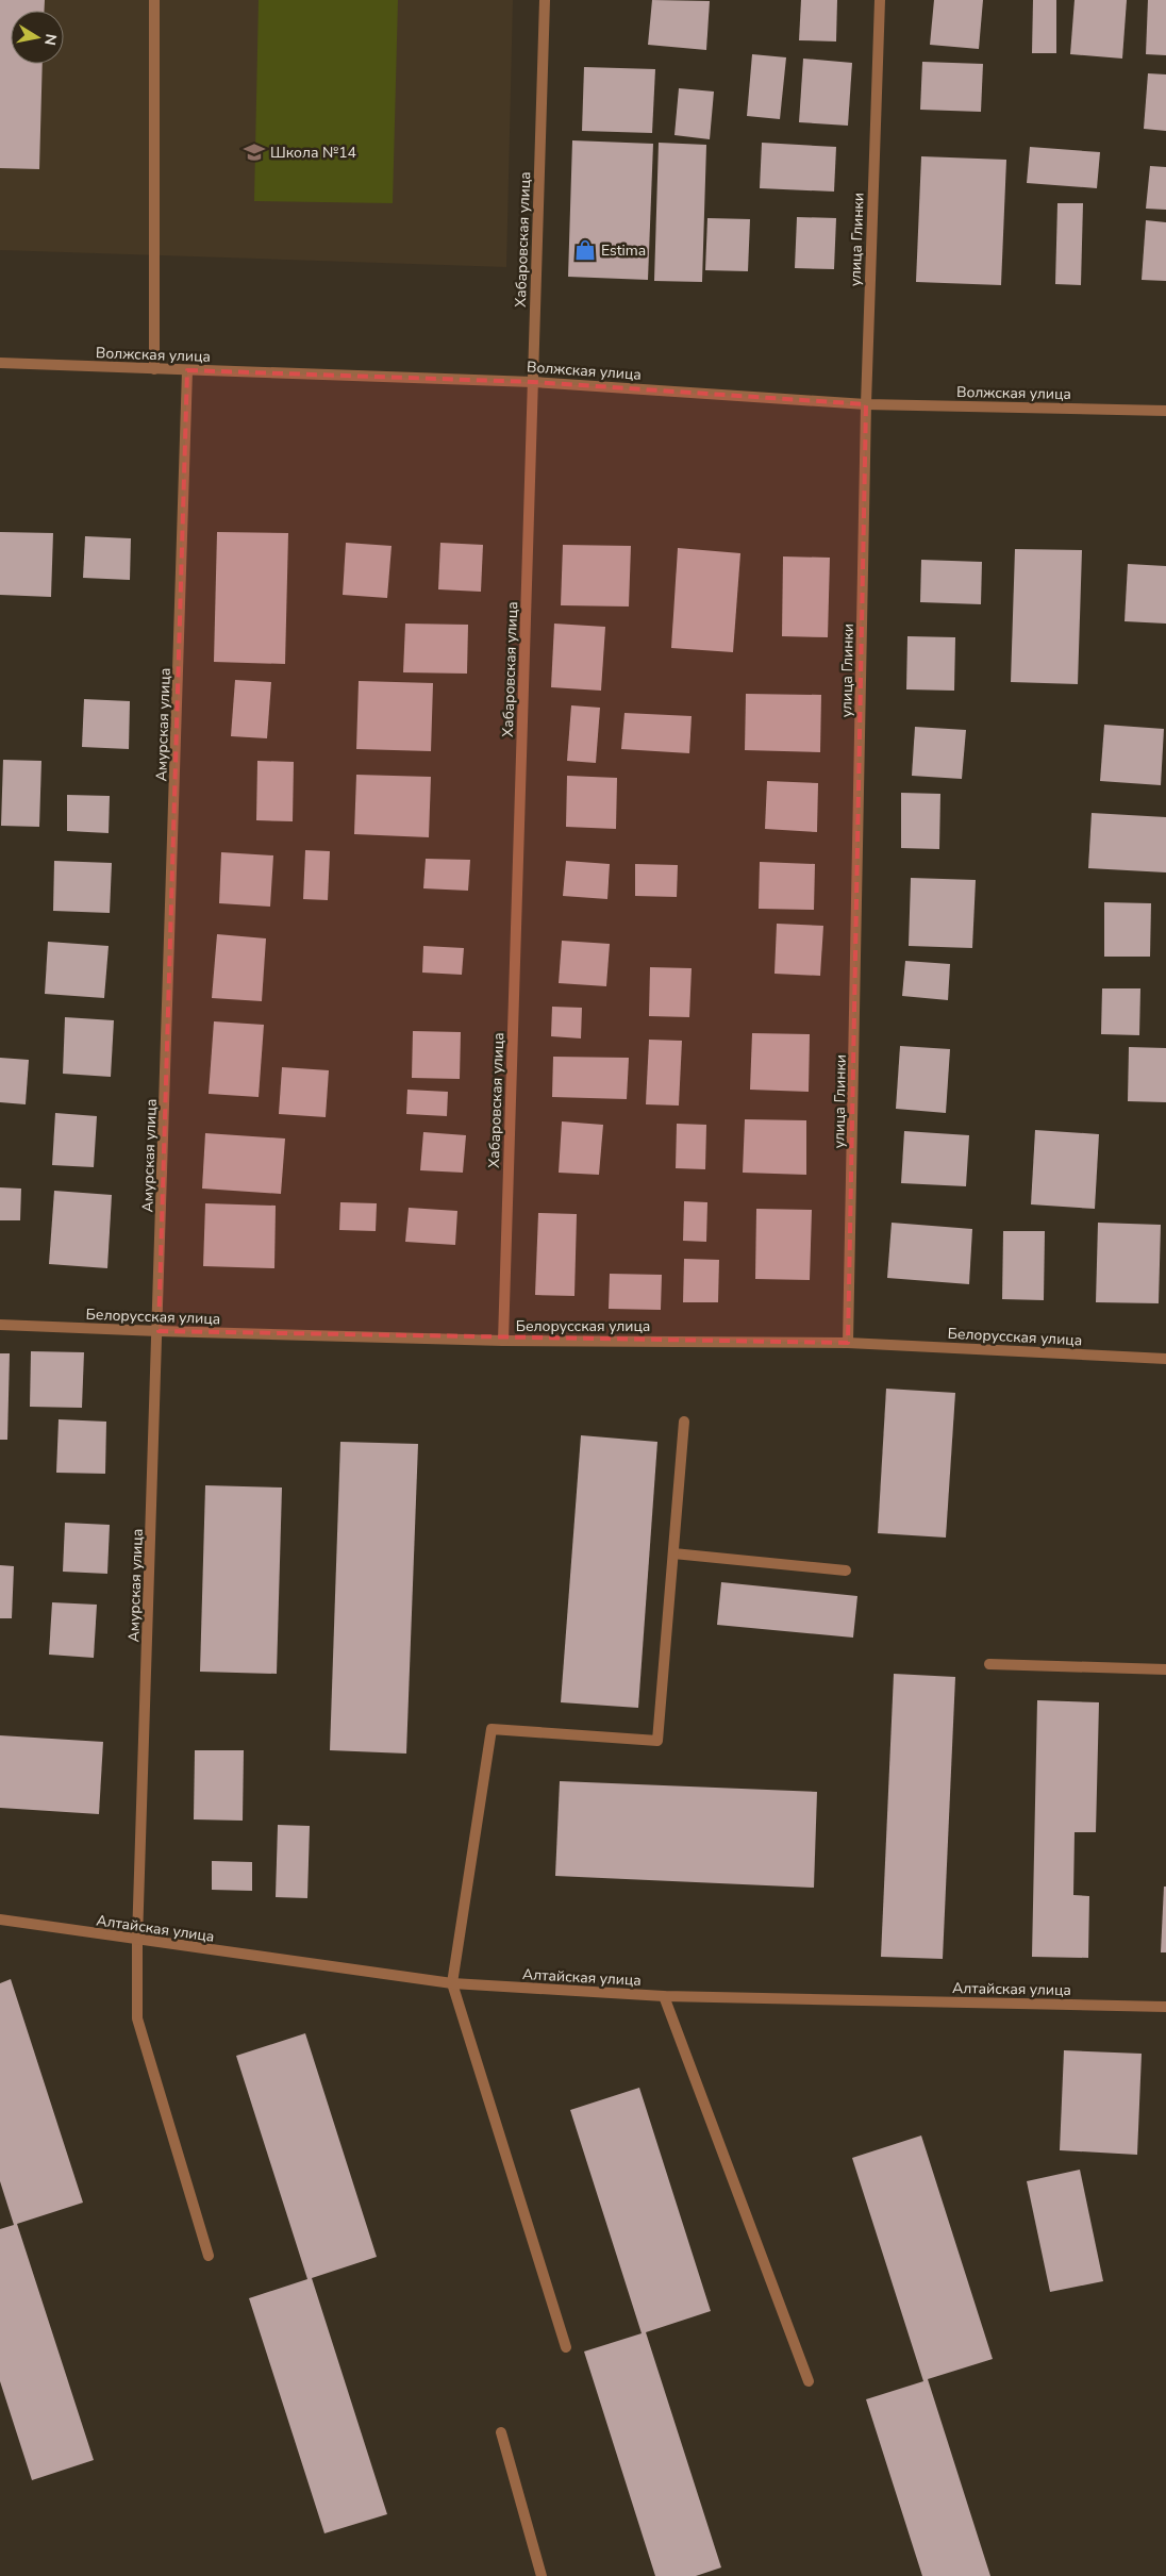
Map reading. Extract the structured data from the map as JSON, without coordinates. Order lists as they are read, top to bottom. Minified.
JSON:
{"streets":{"street":["Хабаровская улица","улица Глинки","Волжская улица","Амурская улица","Белорусская улица","Алтайская улица"]},"crossings":[["Хабаровская улица","Волжская улица"],["Хабаровская улица","Белорусская улица"],["улица Глинки","Волжская улица"],["улица Глинки","Белорусская улица"],["Волжская улица","Амурская улица"],["Амурская улица","Белорусская улица"],["Амурская улица","Алтайская улица"]],"places":{"school or university":["Школа №14"],"shop":["Estima"]},"north":"right"}
